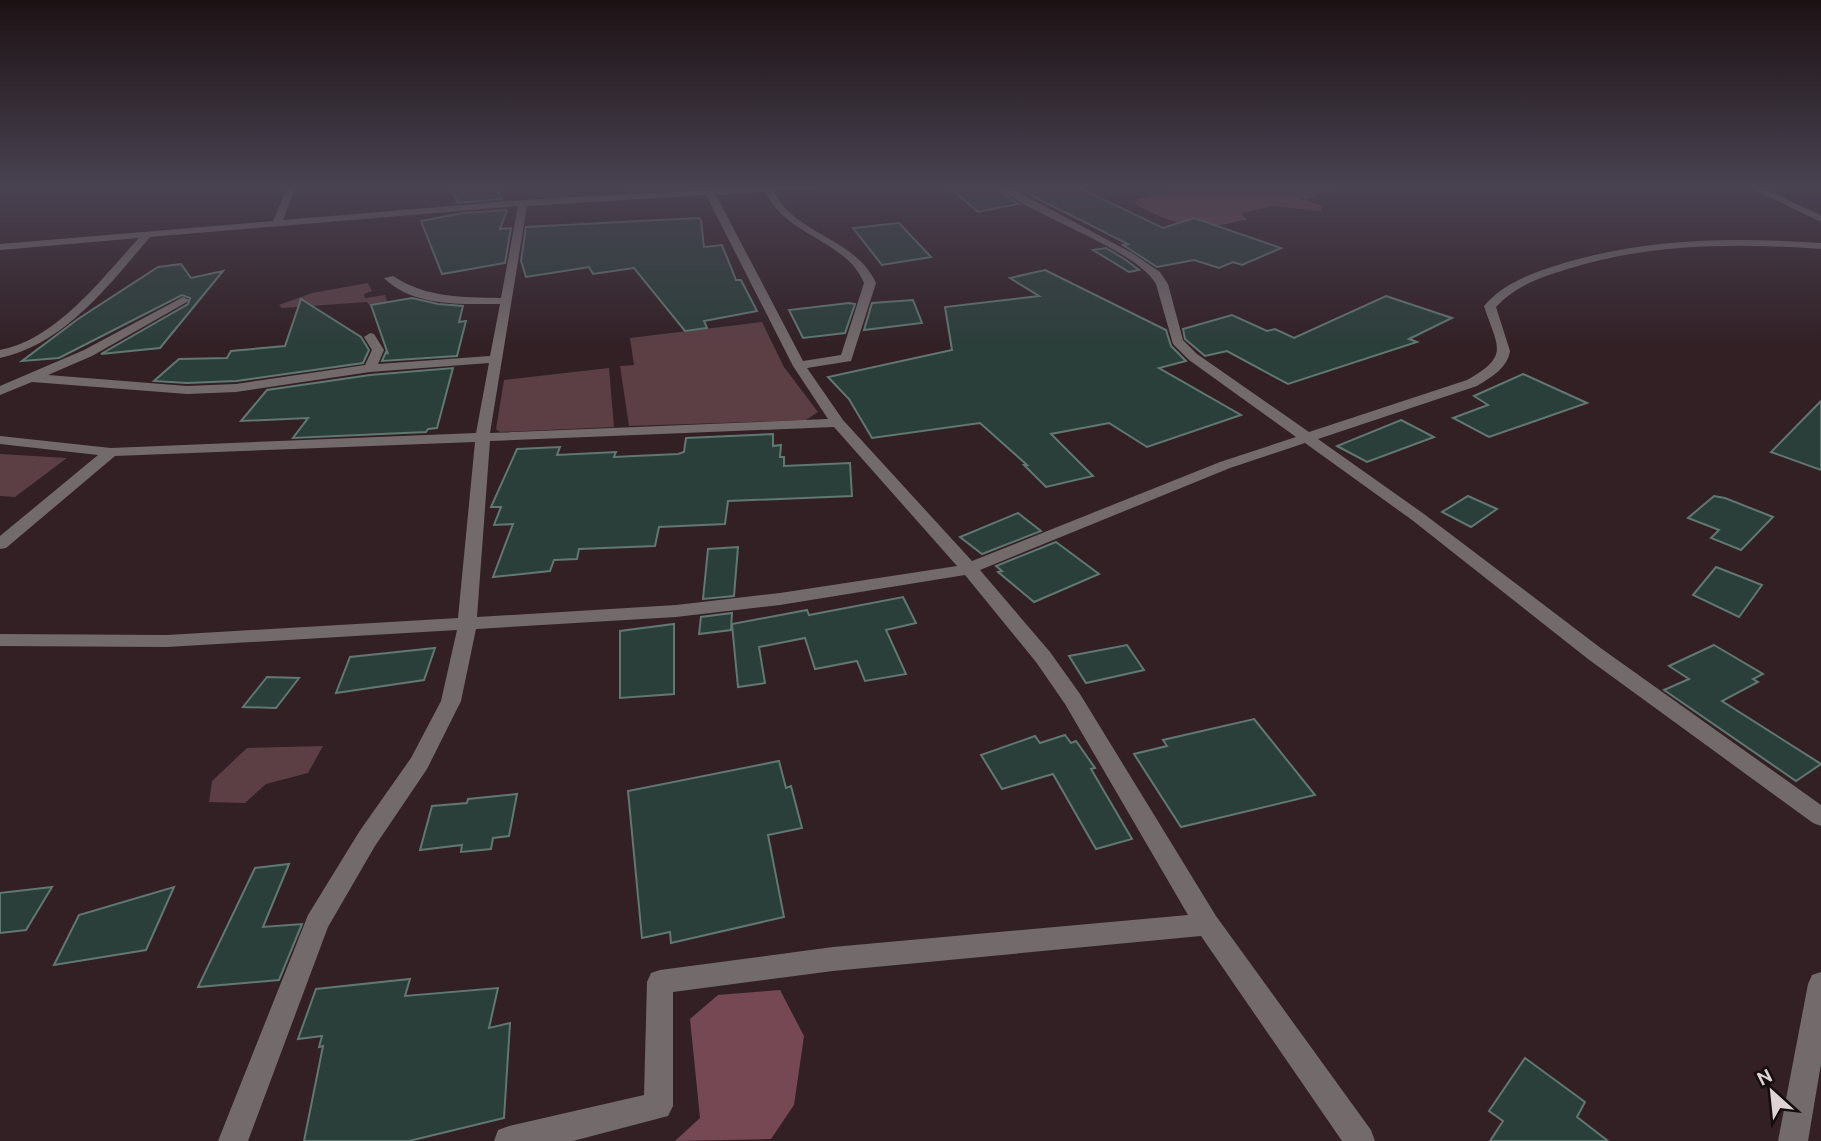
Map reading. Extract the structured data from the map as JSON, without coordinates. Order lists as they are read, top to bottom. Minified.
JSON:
{"north":"top left"}
